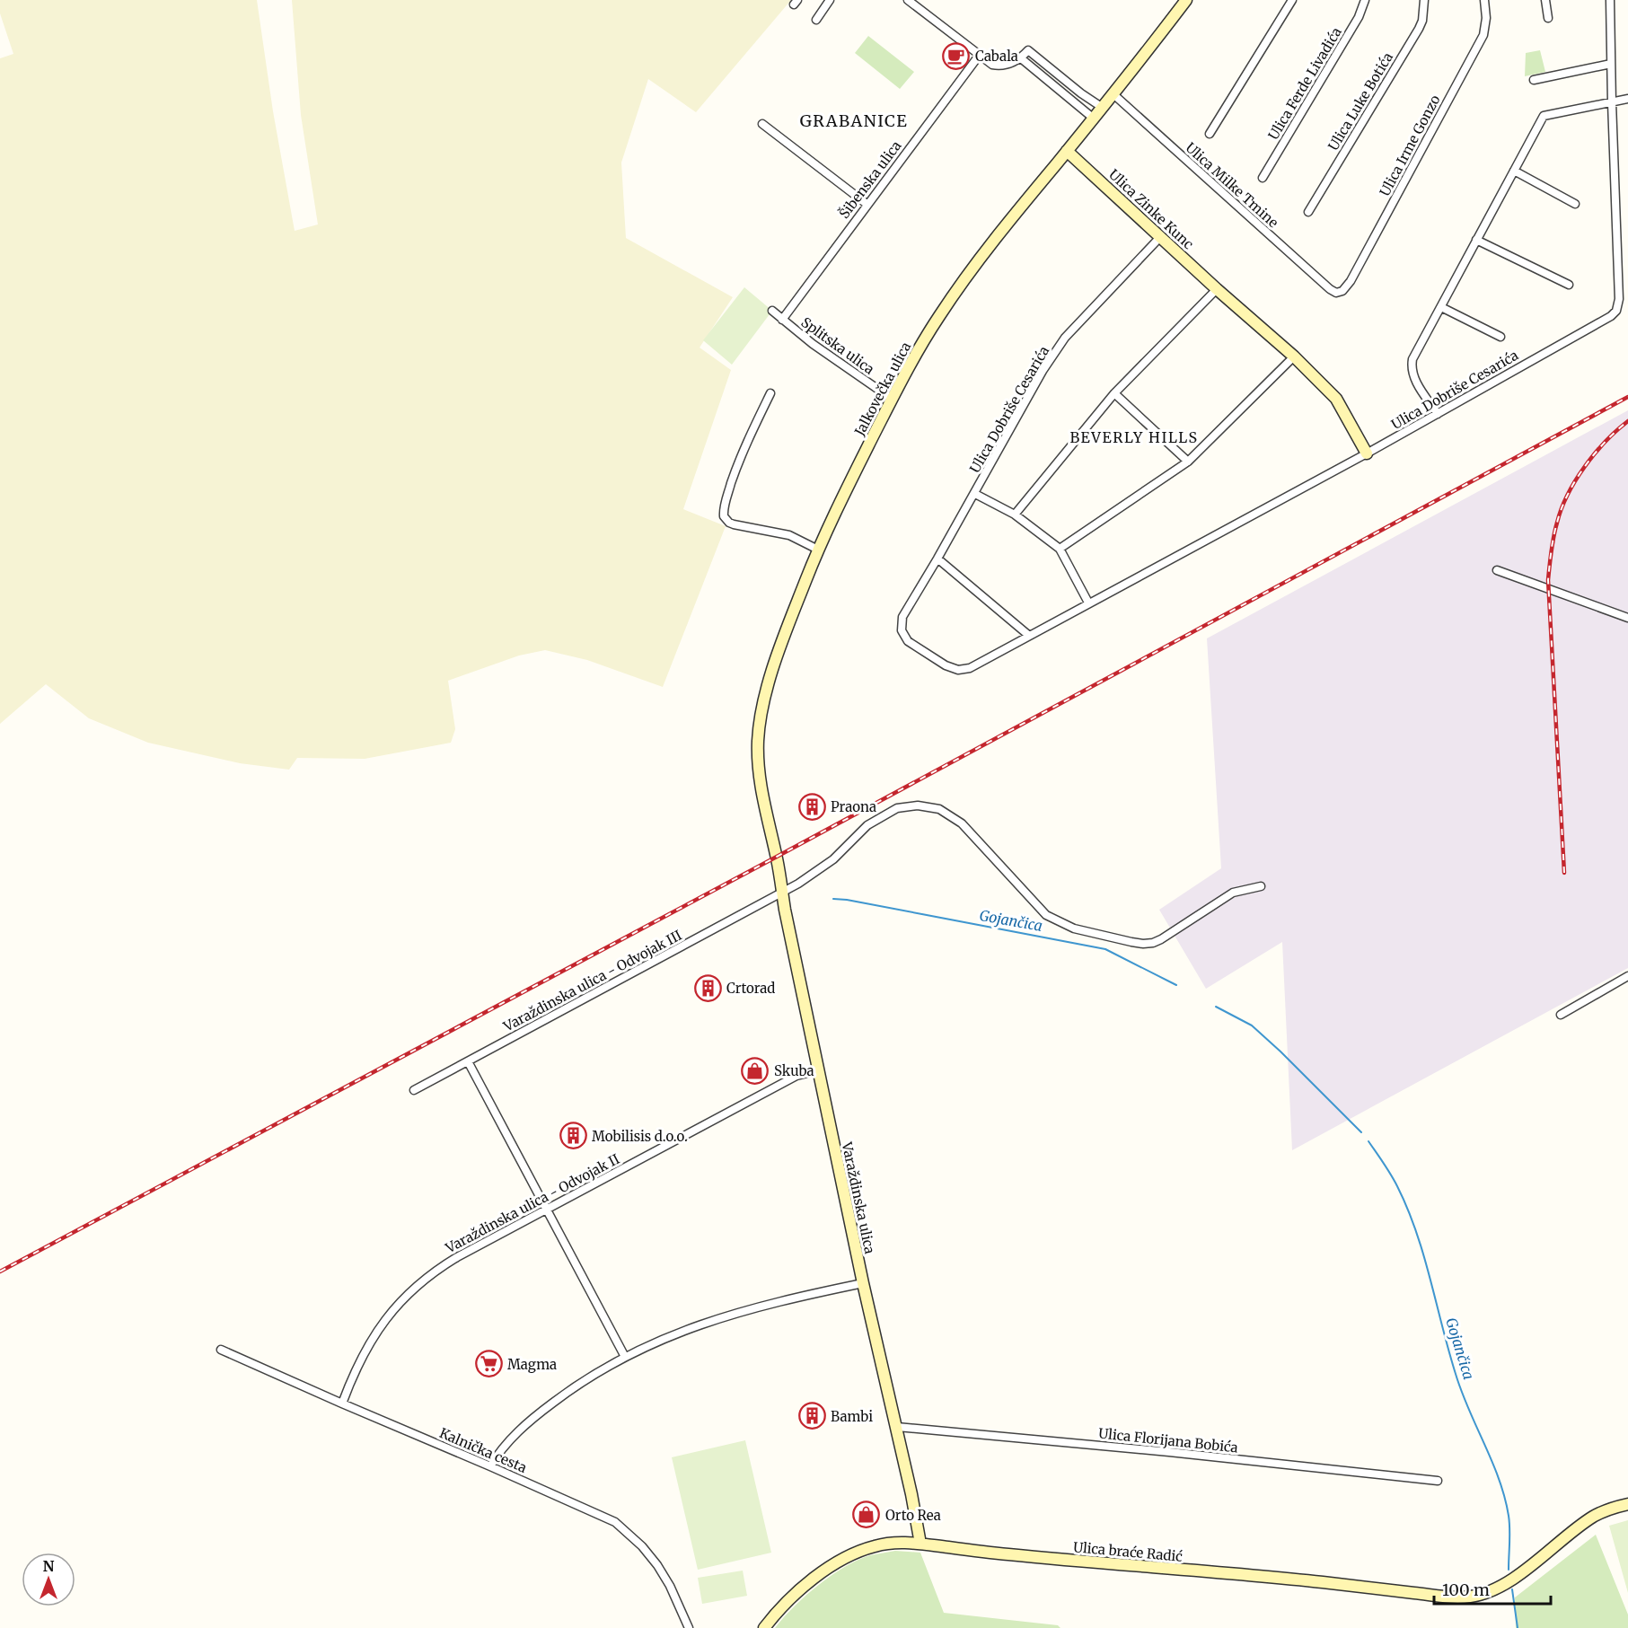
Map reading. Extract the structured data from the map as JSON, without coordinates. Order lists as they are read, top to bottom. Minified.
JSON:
{"streets":{"main road":["Ulica Zinke Kunc","Jalkovečka ulica","Varaždinska ulica","Ulica braće Radić"],"street":["Ulica Ferde Livadića","Ulica Luke Botića","Ulica Irme Gonzo","Šibenska ulica","Ulica Milke Tmine","Splitska ulica","Ulica Dobriše Cesarića","Varaždinska ulica - Odvojak III","Varaždinska ulica - Odvojak II","Ulica Florijana Bobića","Kalnička cesta"]},"crossings":[["Ulica Irme Gonzo","Ulica Milke Tmine"],["Šibenska ulica","Splitska ulica"],["Ulica Milke Tmine","Jalkovečka ulica"],["Ulica Zinke Kunc","Jalkovečka ulica"],["Ulica Zinke Kunc","Ulica Dobriše Cesarića"],["Splitska ulica","Jalkovečka ulica"],["Jalkovečka ulica","Varaždinska ulica"],["Varaždinska ulica - Odvojak III","Varaždinska ulica"],["Varaždinska ulica","Varaždinska ulica - Odvojak II"],["Varaždinska ulica","Ulica Florijana Bobića"],["Varaždinska ulica","Ulica braće Radić"],["Varaždinska ulica - Odvojak II","Kalnička cesta"]],"districts":["GRABANICE","BEVERLY HILLS"],"water":["Gojančica"],"places":{"cafe":["Cabala"],"building":["Praona","Crtorad","Mobilisis d.o.o.","Bambi"],"shop":["Skuba","Orto Rea"],"supermarket":["Magma"]},"scale_bar":"100 m","north":"top"}
